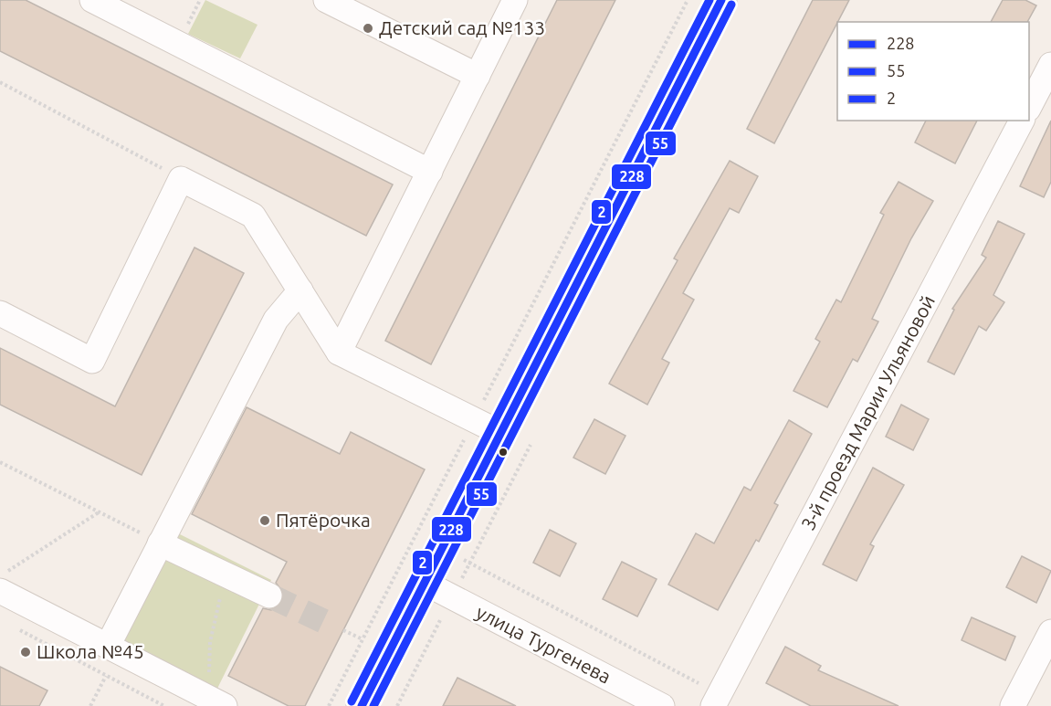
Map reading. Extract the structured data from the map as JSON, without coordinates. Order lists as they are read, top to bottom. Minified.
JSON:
{"streets":{"street":["3-й проезд Марии Ульяновой","улица Тургенева"]},"places":["Детский сад №133","Пятёрочка","Школа №45"],"lines":["transit line 228","transit line 2","transit line 55"],"legend":["228","55","2"]}
